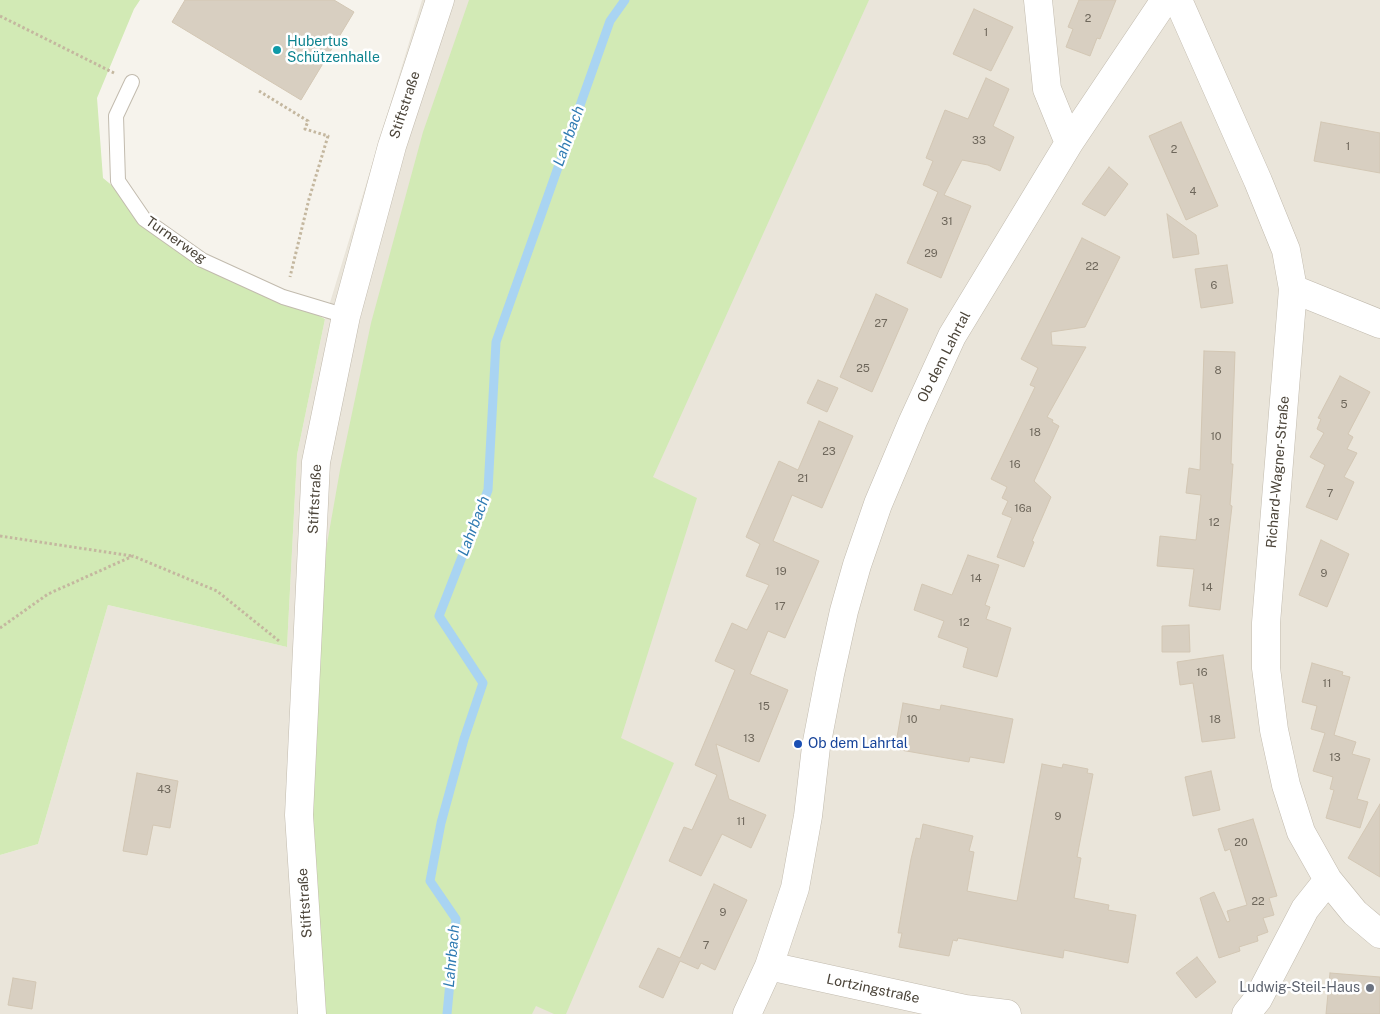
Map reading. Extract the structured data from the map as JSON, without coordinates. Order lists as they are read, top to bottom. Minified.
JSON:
{"streets":{"street":["Stiftstraße","Ob dem Lahrtal","Richard-Wagner-Straße","Lortzingstraße"],"lane":["Turnerweg"]},"crossings":[["Stiftstraße","Turnerweg"],["Ob dem Lahrtal","Lortzingstraße"]],"water":["Lahrbach"],"places":["Hubertus Schützenhalle","Ob dem Lahrtal","Ludwig-Steil-Haus"],"house_numbers":["2","1","33","1","2","4","31","29","22","6","27","25","8","5","18","10","23","16","21","7","16a","12","19","9","14","14","17","12","16","11","15","10","18","13","13","43","9","11","20","22","9","7"]}
